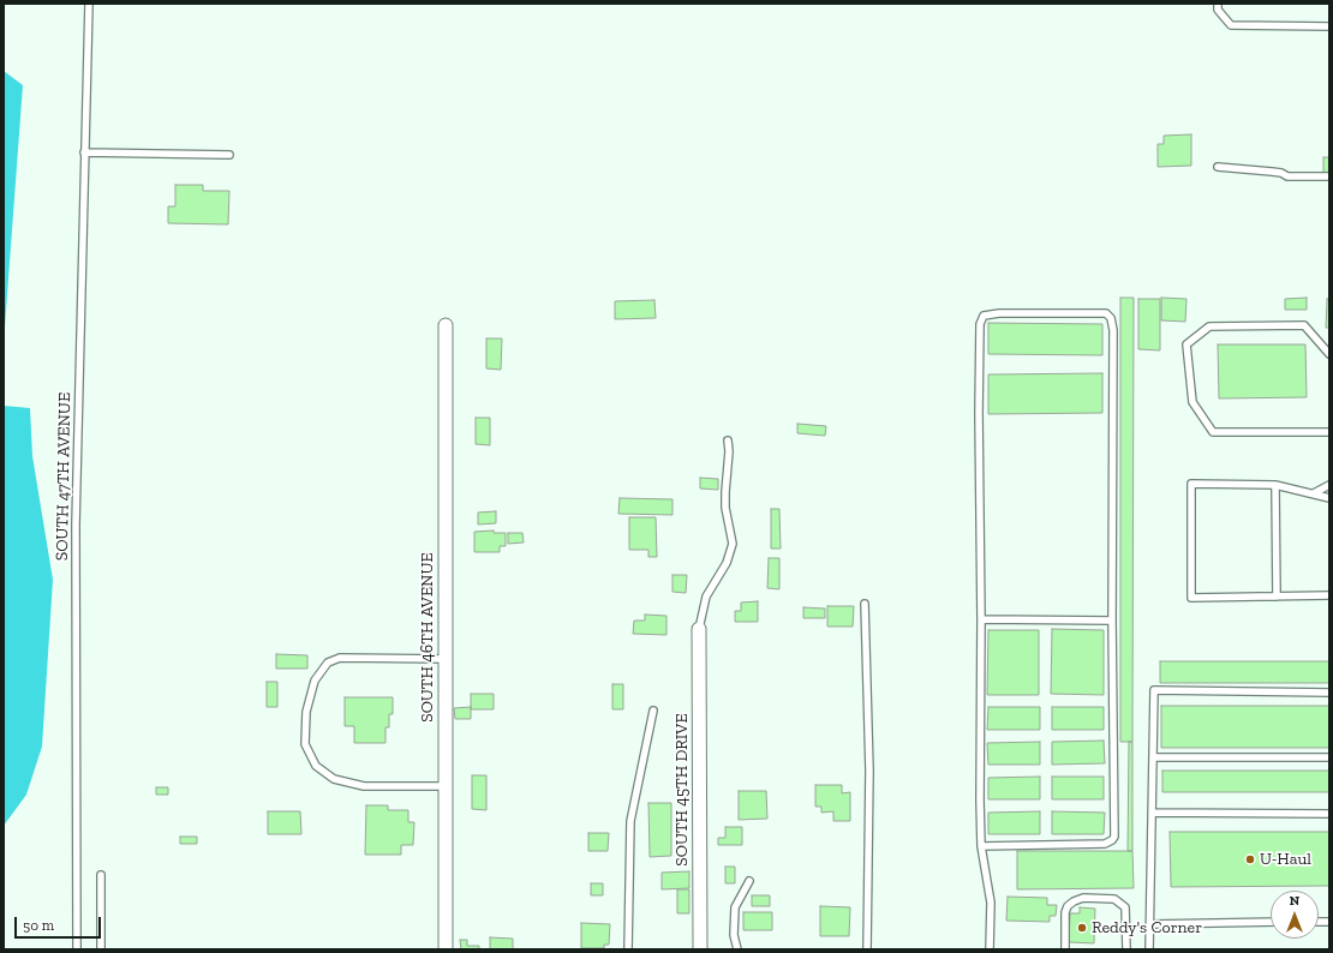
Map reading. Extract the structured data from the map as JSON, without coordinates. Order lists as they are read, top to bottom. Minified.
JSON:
{"streets":{"street":["SOUTH 46TH AVENUE","SOUTH 45TH DRIVE"],"lane":["SOUTH 47TH AVENUE"]},"places":["U-Haul","Reddy's Corner"],"scale_bar":"50 m","north":"top"}
